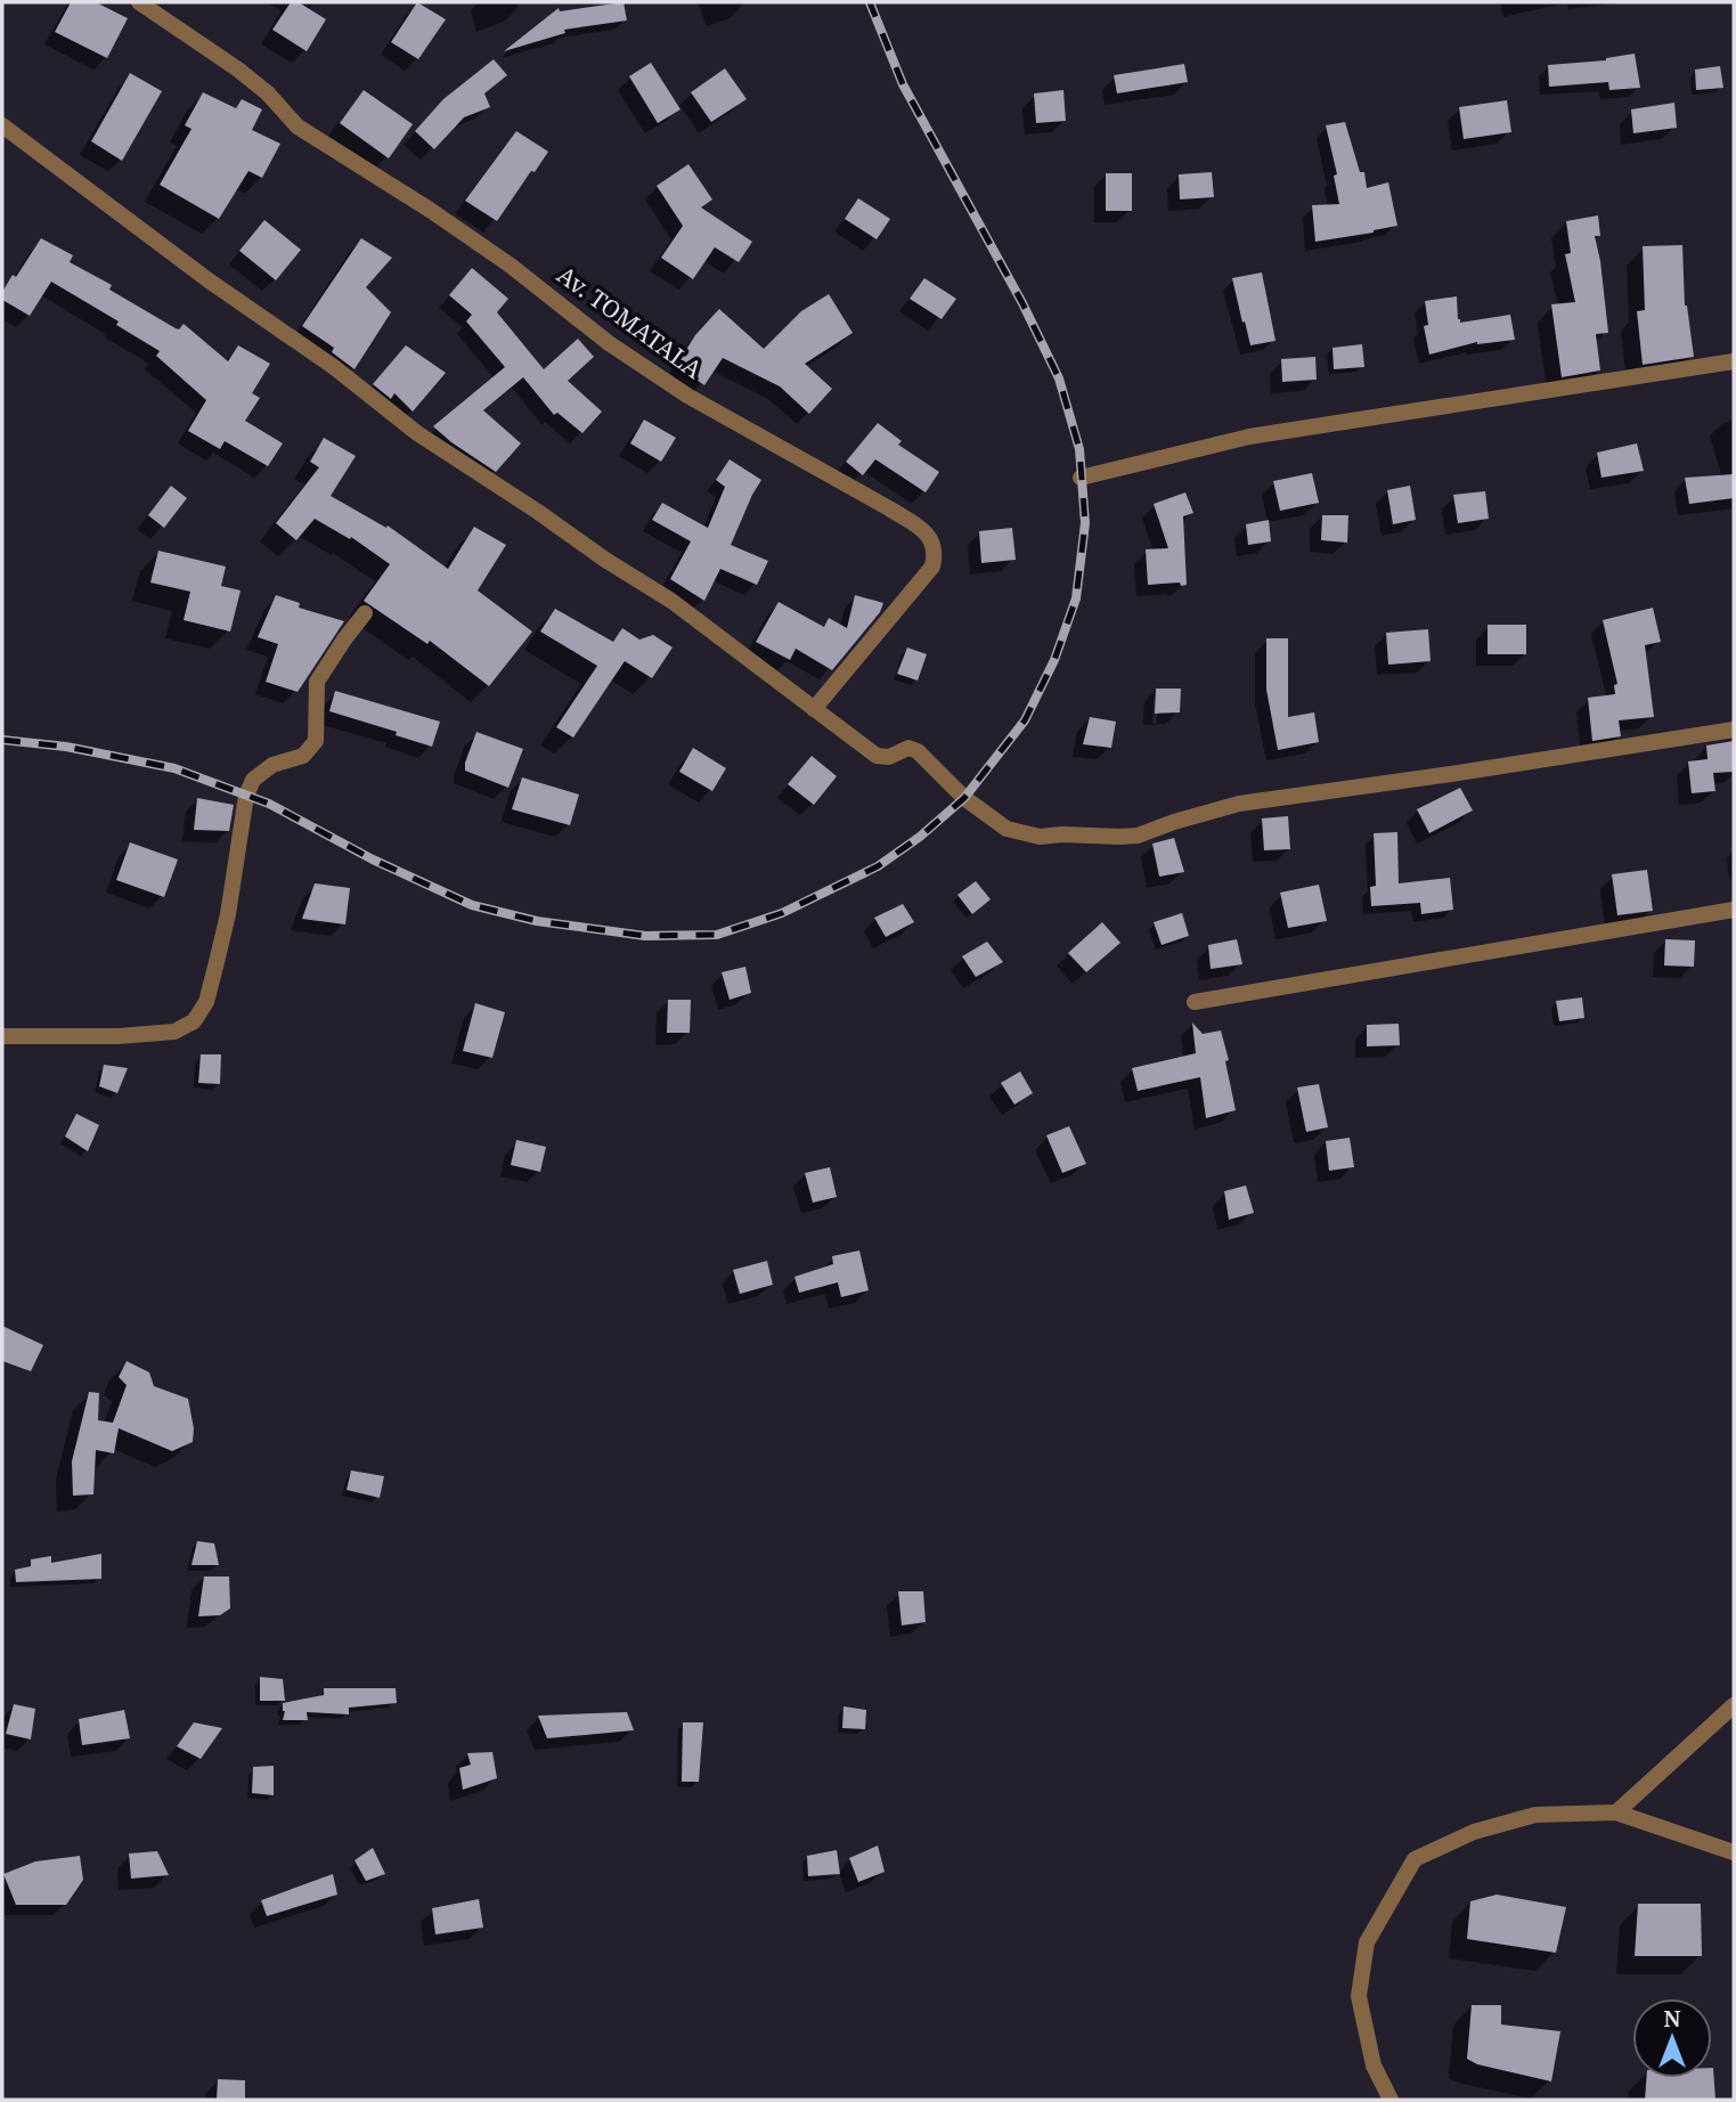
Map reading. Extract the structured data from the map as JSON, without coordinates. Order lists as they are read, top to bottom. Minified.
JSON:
{"streets":{"street":["Av. TOMATALA"]},"north":"top"}
